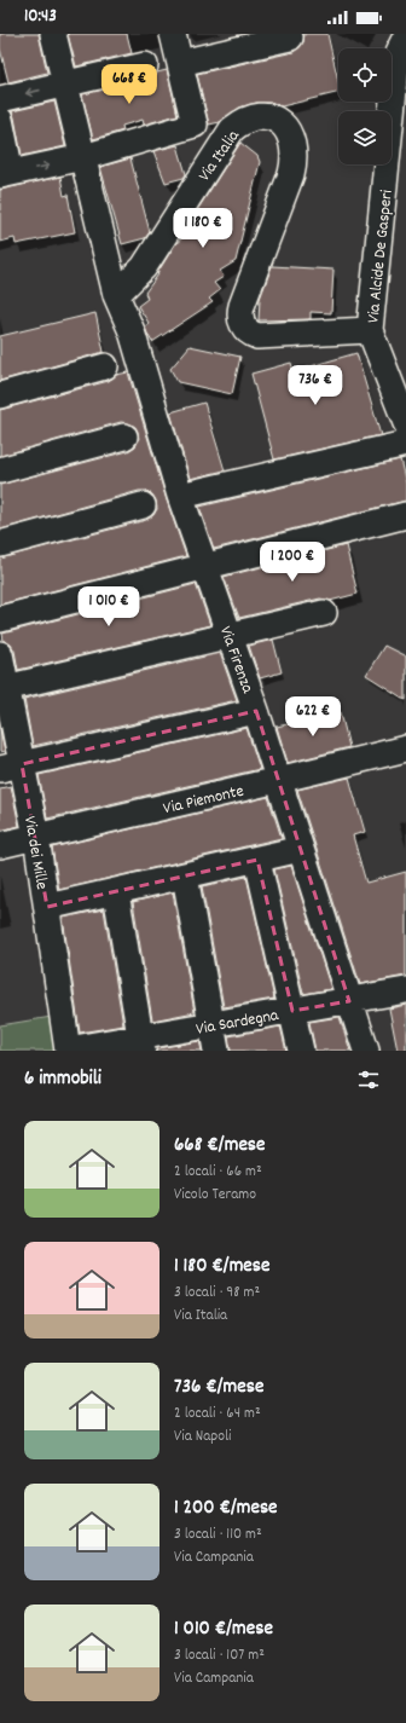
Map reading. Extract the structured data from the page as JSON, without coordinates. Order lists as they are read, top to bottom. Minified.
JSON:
{"streets":{"street":["Via Italia","Via Alcide De Gasperi","Via Firenza","Via Piemonte","Via dei Mille","Via Sardegna"]},"crossings":[["Via Italia","Via Alcide De Gasperi"],["Via Italia","Via Firenza"],["Via Firenza","Via Piemonte"],["Via Firenza","Via Sardegna"],["Via Piemonte","Via dei Mille"],["Via dei Mille","Via Sardegna"]],"page":{"status":"10:43","price":["668 €","1 180 €","736 €","1 200 €","1 010 €","622 €"],"heading":"6 immobili","list":[{"name":"668 €/mese","note":"2 locali · 66 m² · Vicolo Teramo"},{"name":"1 180 €/mese","note":"3 locali · 98 m² · Via Italia"},{"name":"736 €/mese","note":"2 locali · 64 m² · Via Napoli"},{"name":"1 200 €/mese","note":"3 locali · 110 m² · Via Campania"},{"name":"1 010 €/mese","note":"3 locali · 107 m² · Via Campania"}]}}
